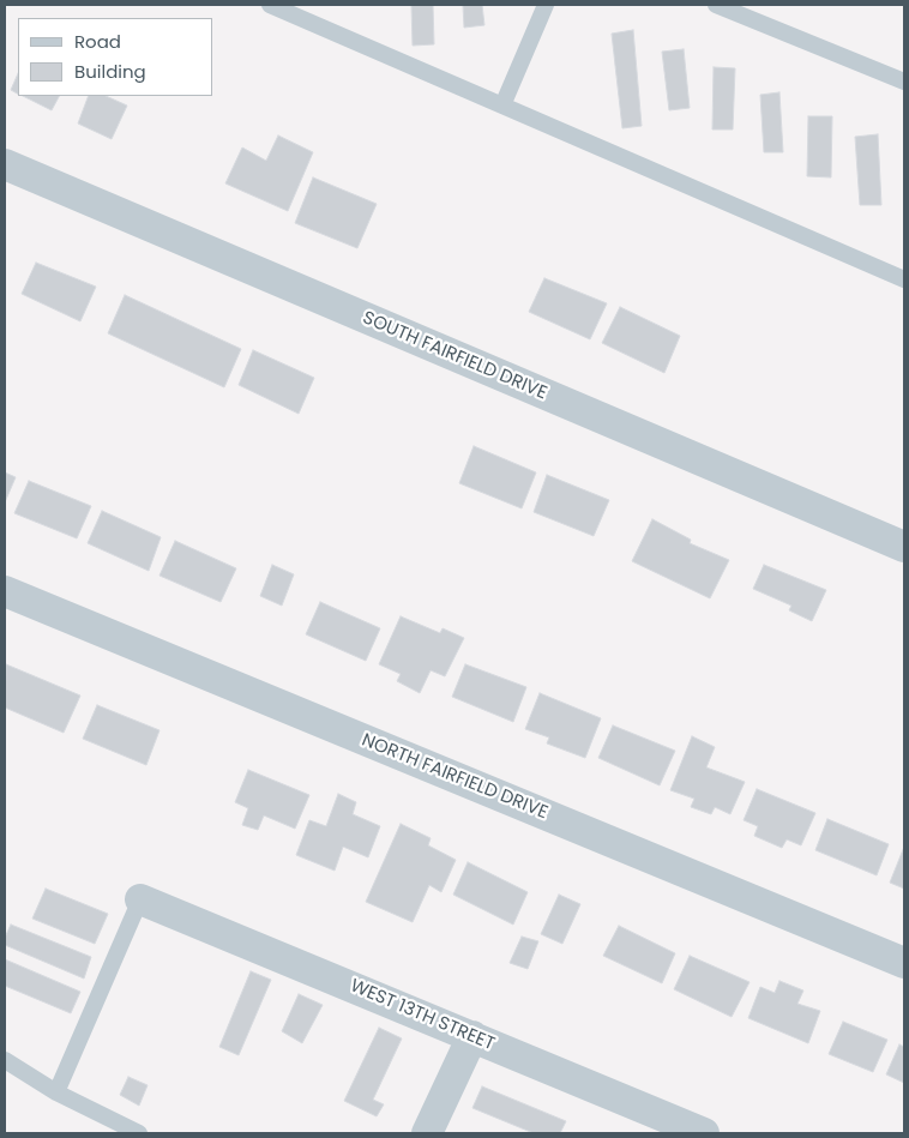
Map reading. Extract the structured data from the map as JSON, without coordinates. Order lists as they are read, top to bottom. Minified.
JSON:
{"streets":{"street":["SOUTH FAIRFIELD DRIVE","NORTH FAIRFIELD DRIVE","WEST 13TH STREET"]},"legend":["Road","Building"]}
